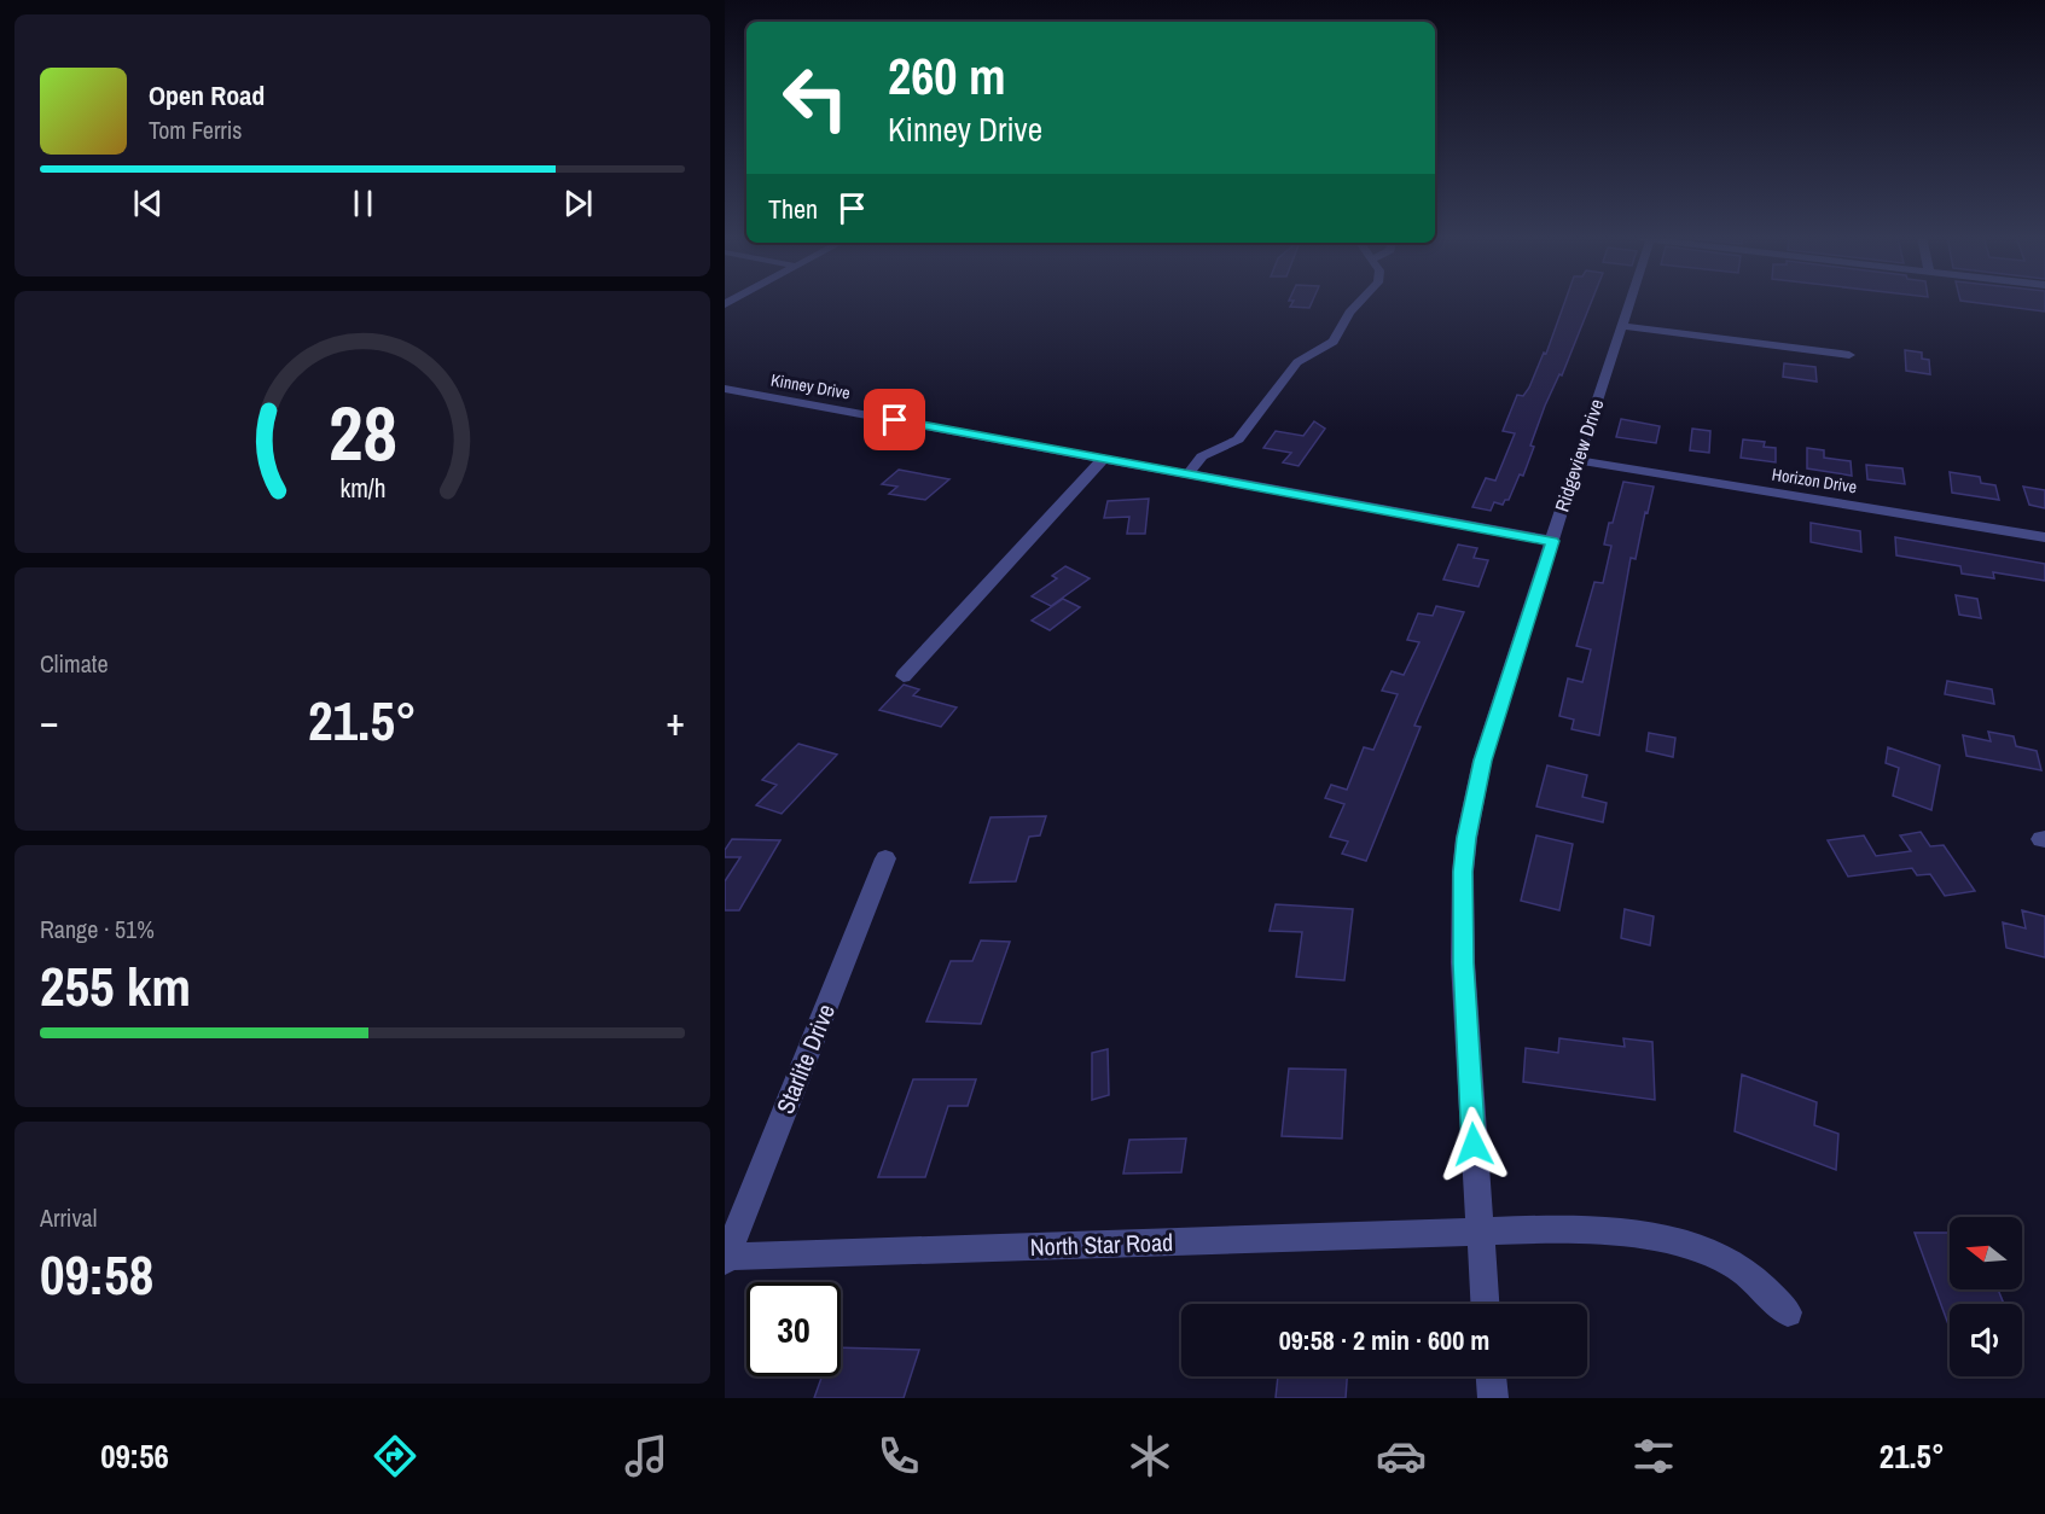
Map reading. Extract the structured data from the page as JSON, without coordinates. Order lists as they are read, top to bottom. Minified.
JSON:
{"streets":{"street":["Kinney Drive","Ridgeview Drive","Horizon Drive","Starlite Drive","North Star Road"]},"crossings":[["Kinney Drive","Ridgeview Drive"],["Ridgeview Drive","Horizon Drive"],["Ridgeview Drive","North Star Road"],["Starlite Drive","North Star Road"]],"north":"left","page":{"turn":["260 m","Kinney Drive"],"song":["Open Road","Tom Ferris"],"then":"Then","tile":["Climate",["Range · 51%","255 km"],["Arrival","09:58"]],"heat":["−","21.5°","+"],"limit":"30","trip":"09:58 · 2 min · 600 m","tabs":["09:56","21.5°"],"gauge":["28","km/h"]}}
